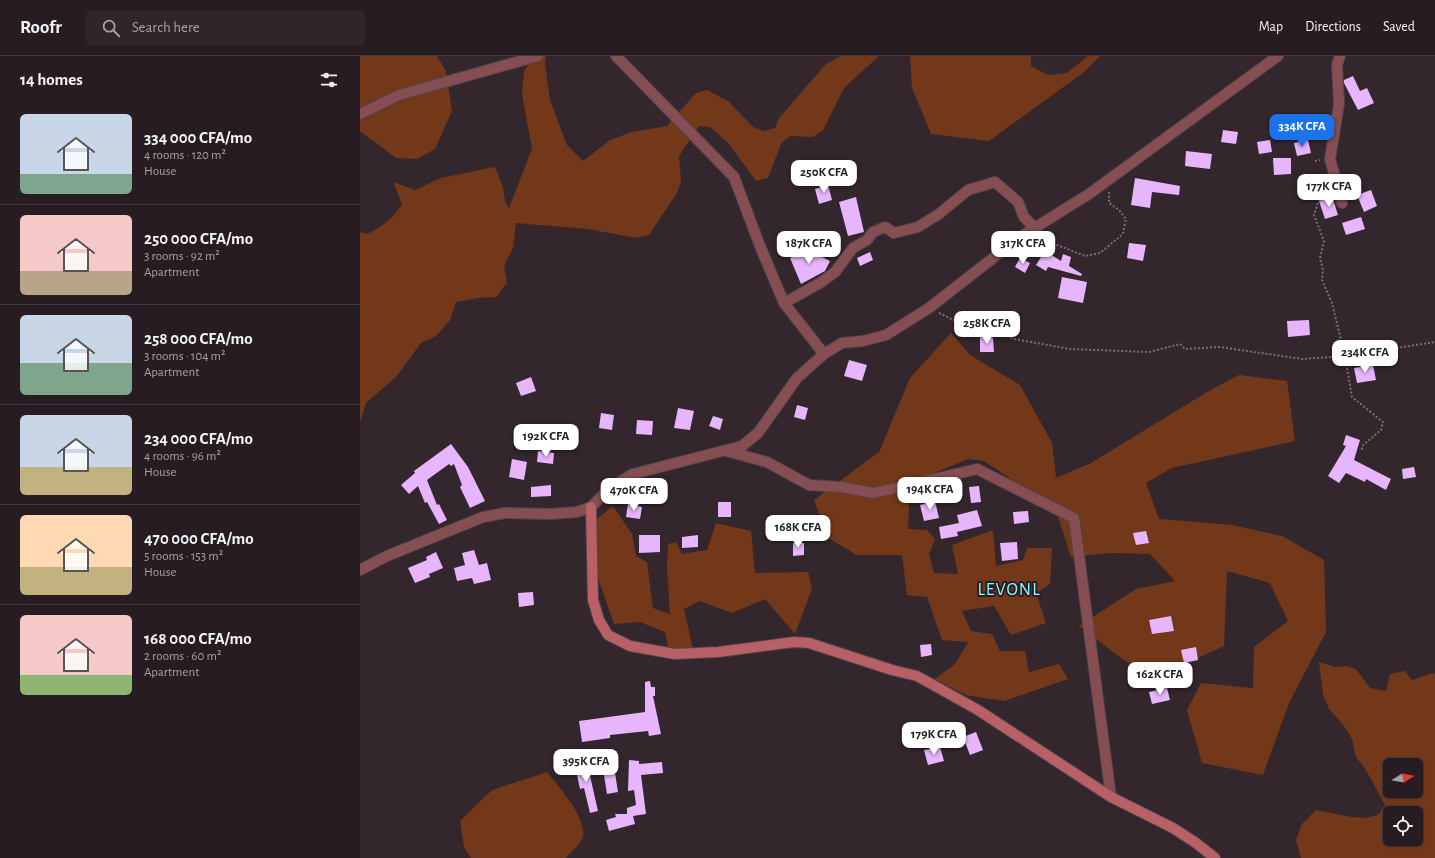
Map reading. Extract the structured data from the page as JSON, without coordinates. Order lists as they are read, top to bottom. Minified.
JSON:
{"districts":["LEVONL"],"north":"right","page":{"header":"Roofr","search":"Search here","nav":["Map","Directions","Saved"],"heading":"14 homes","list":[{"name":"334 000 CFA/mo","note":"4 rooms · 120 m² · House"},{"name":"250 000 CFA/mo","note":"3 rooms · 92 m² · Apartment"},{"name":"258 000 CFA/mo","note":"3 rooms · 104 m² · Apartment"},{"name":"234 000 CFA/mo","note":"4 rooms · 96 m² · House"},{"name":"470 000 CFA/mo","note":"5 rooms · 153 m² · House"},{"name":"168 000 CFA/mo","note":"2 rooms · 60 m² · Apartment"}],"price":["334K CFA","250K CFA","177K CFA","187K CFA","317K CFA","258K CFA","234K CFA","192K CFA","194K CFA","470K CFA","168K CFA","162K CFA","179K CFA","395K CFA"]}}
